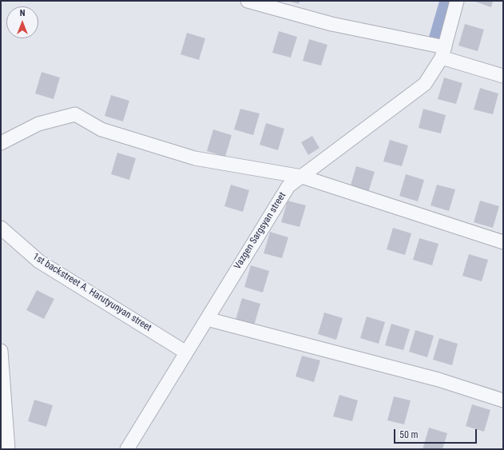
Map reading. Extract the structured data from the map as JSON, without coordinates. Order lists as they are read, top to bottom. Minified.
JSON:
{"streets":{"street":["Vazgen Sargsyan street","1st backstreet A. Harutyunyan street"]},"crossings":[["Vazgen Sargsyan street","1st backstreet A. Harutyunyan street"]],"scale_bar":"50 m","north":"top"}
